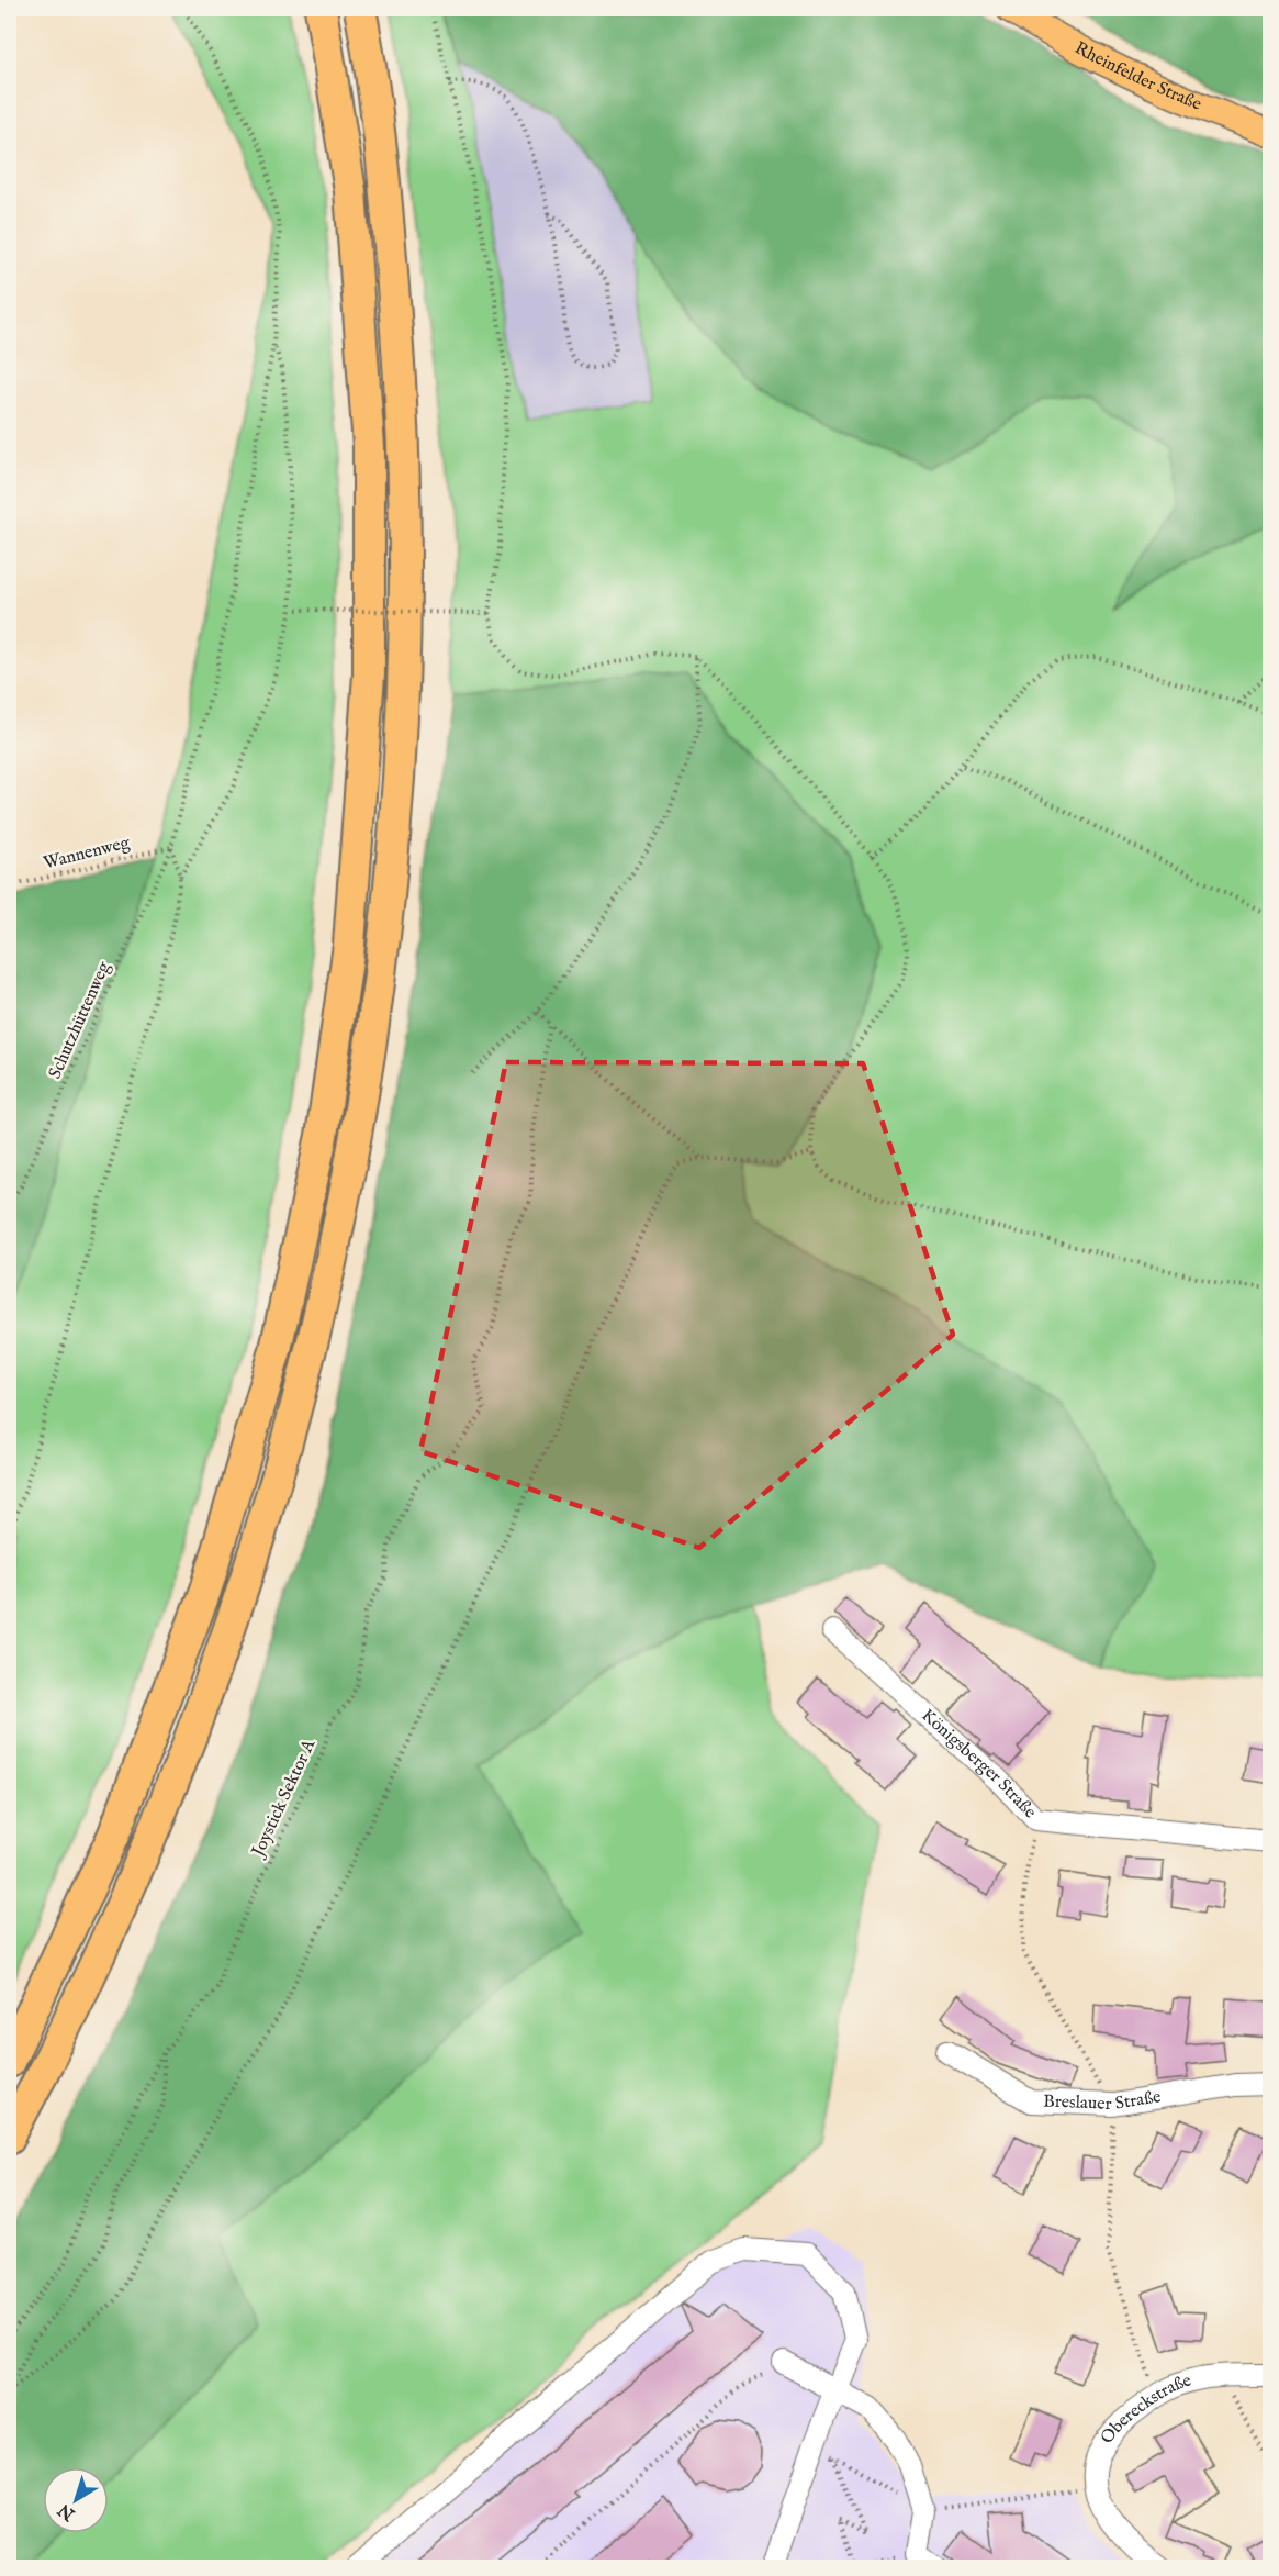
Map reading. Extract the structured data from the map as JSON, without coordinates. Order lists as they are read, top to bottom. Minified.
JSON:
{"streets":{"main road":["Rheinfelder Straße"],"street":["Königsberger Straße","Breslauer Straße","Obereckstraße"],"path":["Wannenweg","Schutzhüttenweg","Joystick Sektor A"]},"crossings":[["Wannenweg","Schutzhüttenweg"]],"north":"bottom left"}
